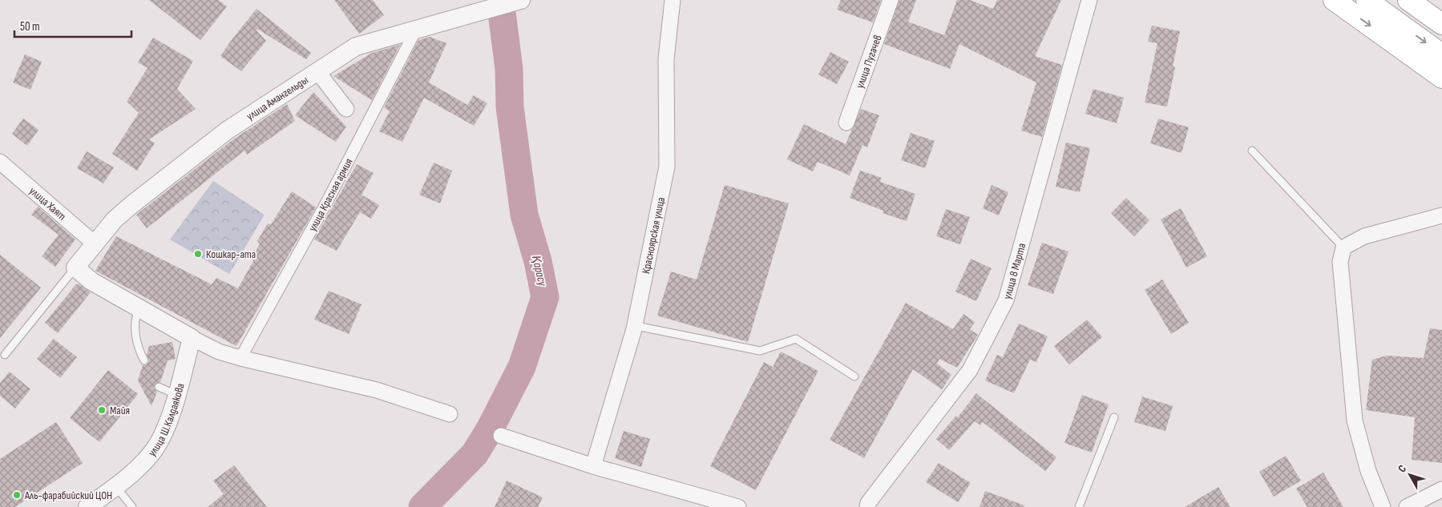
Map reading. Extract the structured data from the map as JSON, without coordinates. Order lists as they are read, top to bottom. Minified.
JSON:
{"streets":{"street":["улица Пугачев","улица Амангельды","улица Красная армия","улица Хаят","Красноярская улица","улица 8 Марта","улица Ш.Калдаякова"]},"crossings":[["улица Амангельды","улица Красная армия"],["улица Амангельды","улица Хаят"]],"water":["Қарасу"],"places":["Кошкар-ата","Майя","Аль-фарабийский ЦОН"],"scale_bar":"50 m","north":"top left"}
